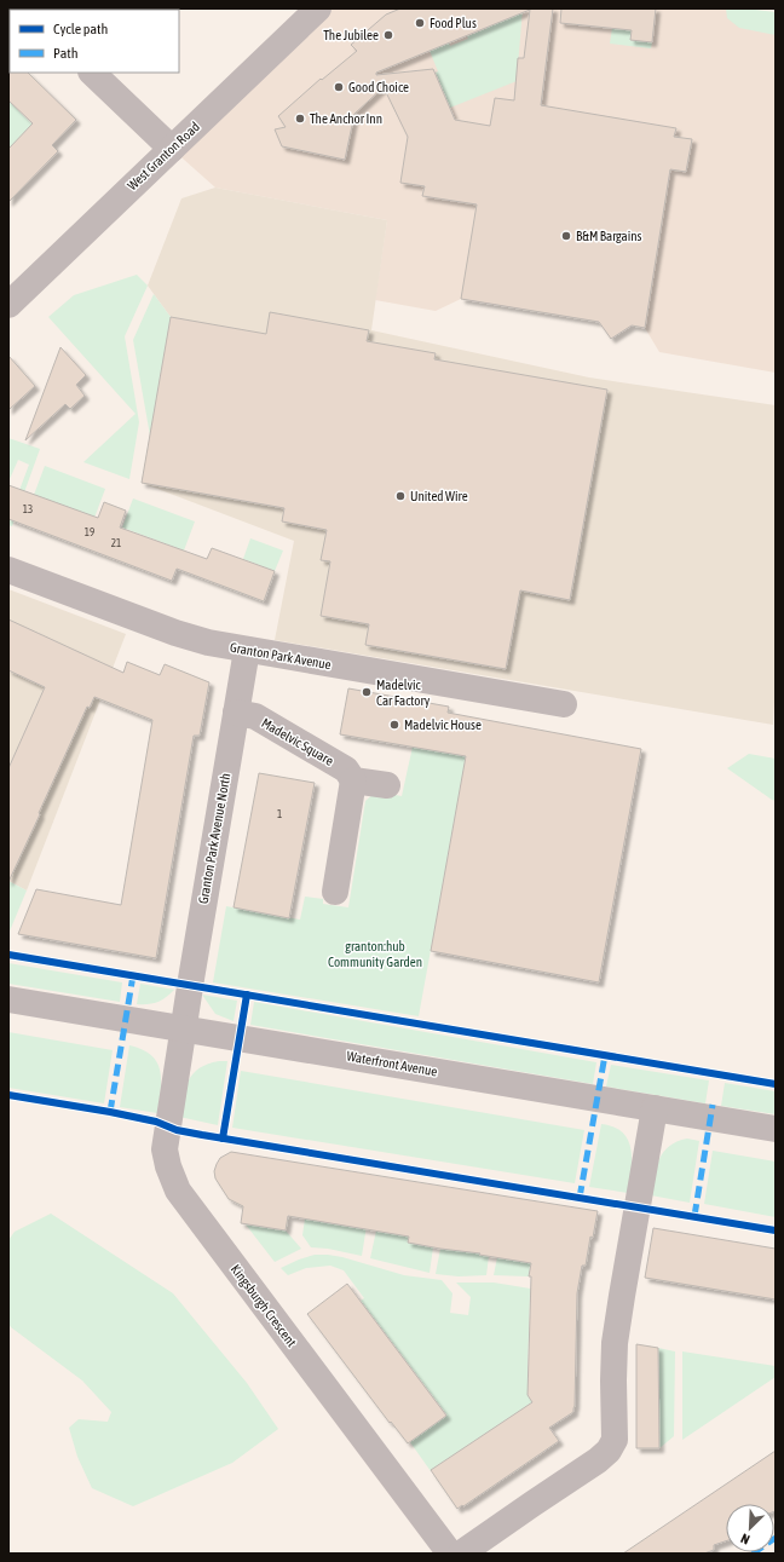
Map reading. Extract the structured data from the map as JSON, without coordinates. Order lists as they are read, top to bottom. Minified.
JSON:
{"streets":{"street":["West Granton Road","Granton Park Avenue","Madelvic Square","Granton Park Avenue North","Waterfront Avenue","Kingsburgh Crescent"]},"crossings":[["Granton Park Avenue","Granton Park Avenue North"],["Madelvic Square","Granton Park Avenue North"],["Granton Park Avenue North","Waterfront Avenue"],["Granton Park Avenue North","Kingsburgh Crescent"],["Waterfront Avenue","Kingsburgh Crescent"]],"parks":["granton:hub Community Garden"],"places":["Food Plus","The Jubilee","Good Choice","The Anchor Inn","B&M Bargains","United Wire","Madelvic Car Factory","Madelvic House"],"house_numbers":["13","19","21","1"],"legend":["Cycle path","Path"],"north":"bottom left"}
